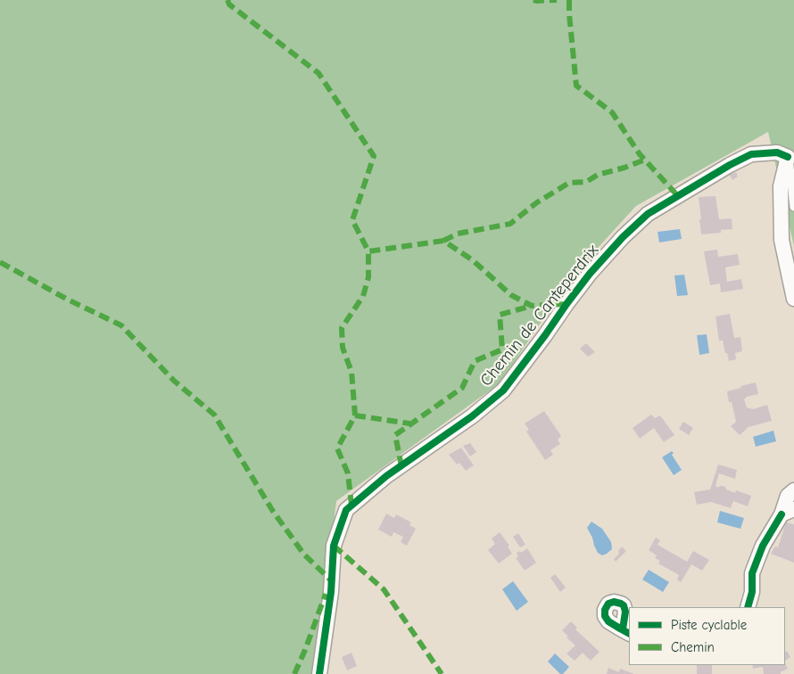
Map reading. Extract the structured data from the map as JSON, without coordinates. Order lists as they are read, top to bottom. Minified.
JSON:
{"streets":{"street":["Chemin de Canteperdrix"]},"legend":["Piste cyclable","Chemin"]}
